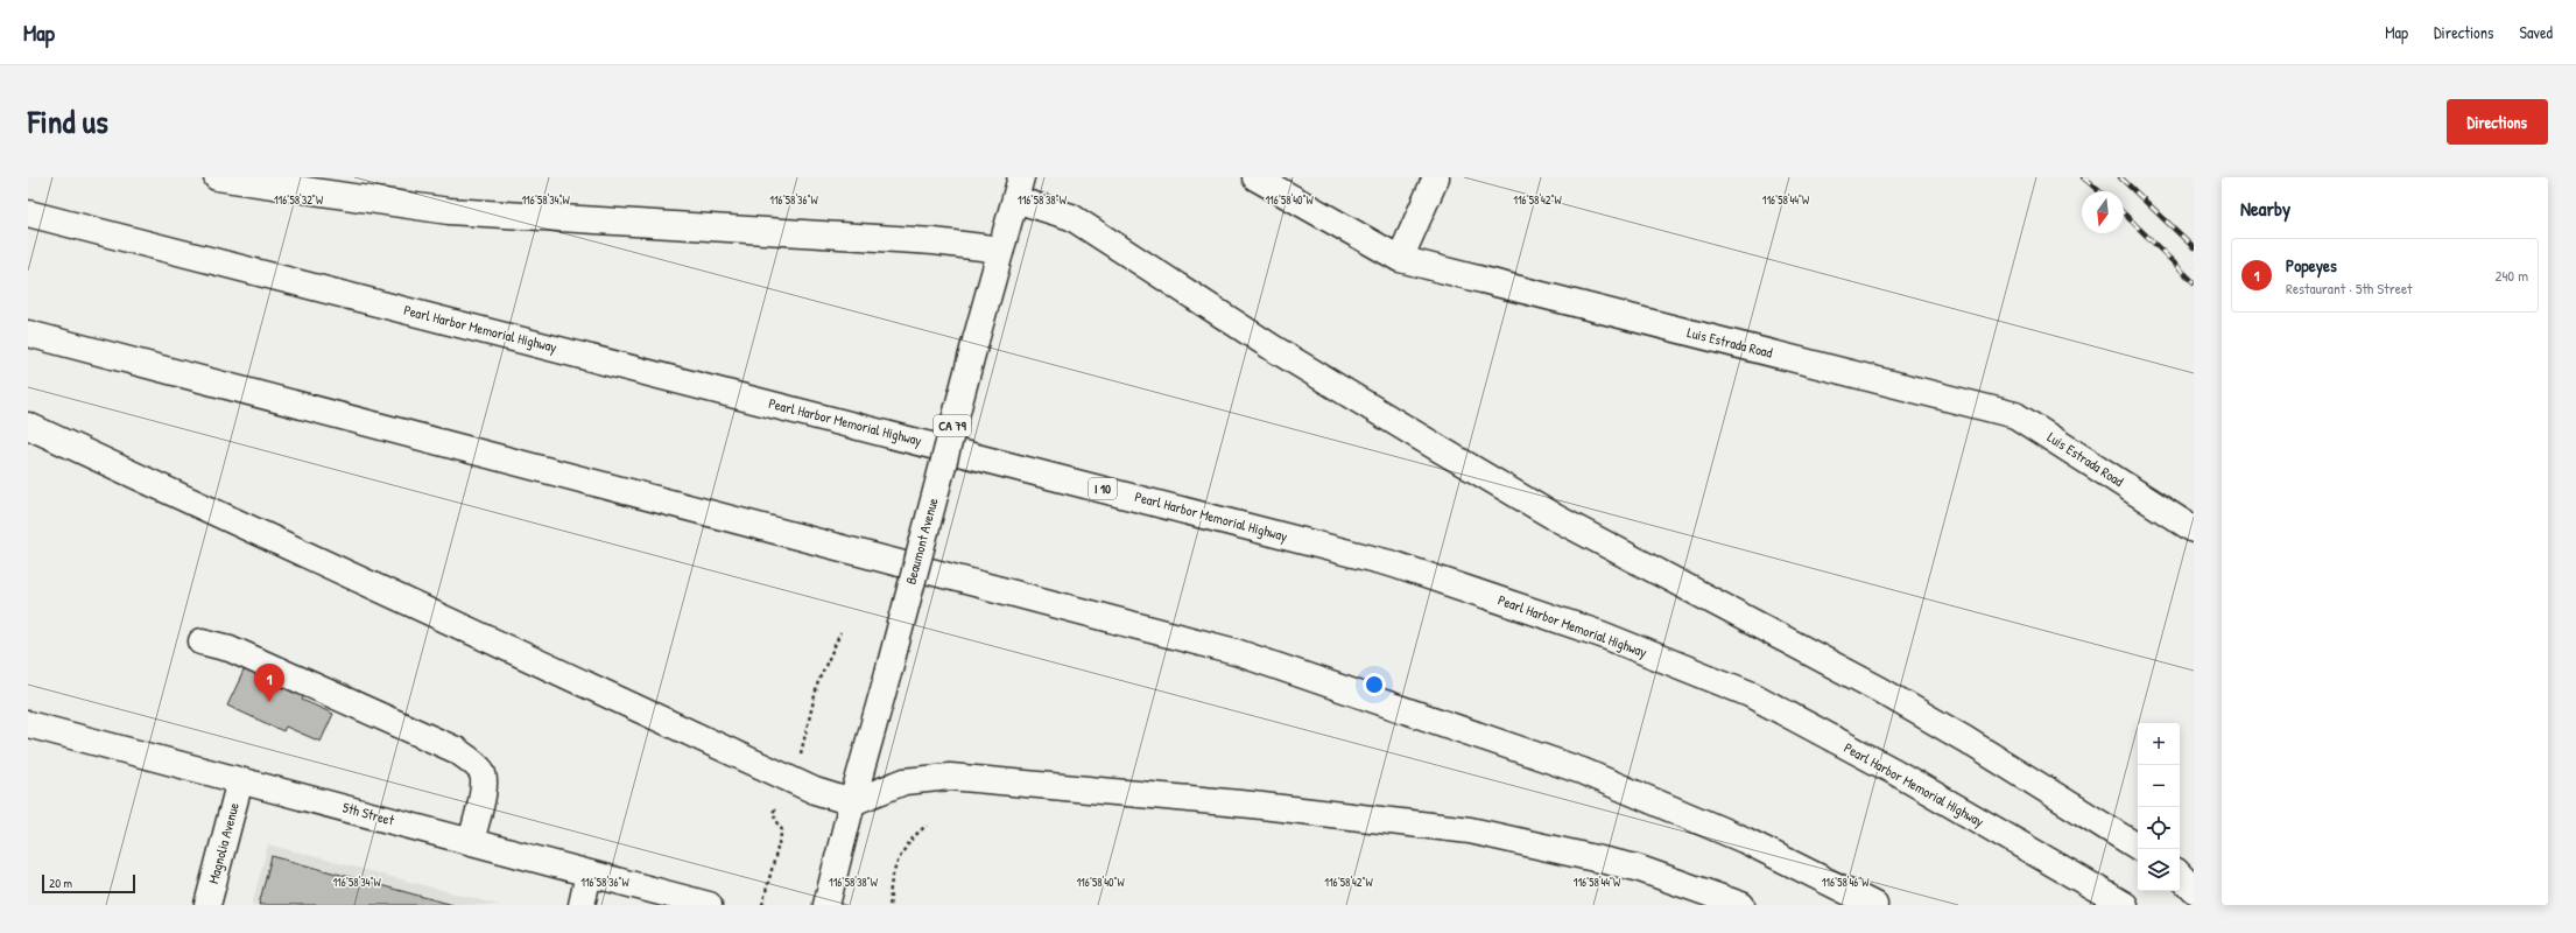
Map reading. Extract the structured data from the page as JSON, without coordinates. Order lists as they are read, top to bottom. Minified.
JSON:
{"streets":{"main road":["Pearl Harbor Memorial Highway","Luis Estrada Road","CA 79","I 10","Beaumont Avenue","5th Street","Magnolia Avenue"]},"crossings":[["5th Street","Magnolia Avenue"]],"scale_bar":"20 m","north":"bottom","page":{"header":"Map","nav":["Map","Directions","Saved"],"title":"Find us","buttons":"Directions","heading":"Nearby","list":[{"mark":"1","name":"Popeyes","note":"Restaurant · 5th Street","value":"240 m"}],"pins":"1","map_buttons":["+","−"],"scale":"20 m"},"coordinates":["116°58'32\"W","116°58'34\"W","116°58'36\"W","116°58'38\"W","116°58'40\"W","116°58'42\"W","116°58'44\"W","116°58'46\"W"]}
